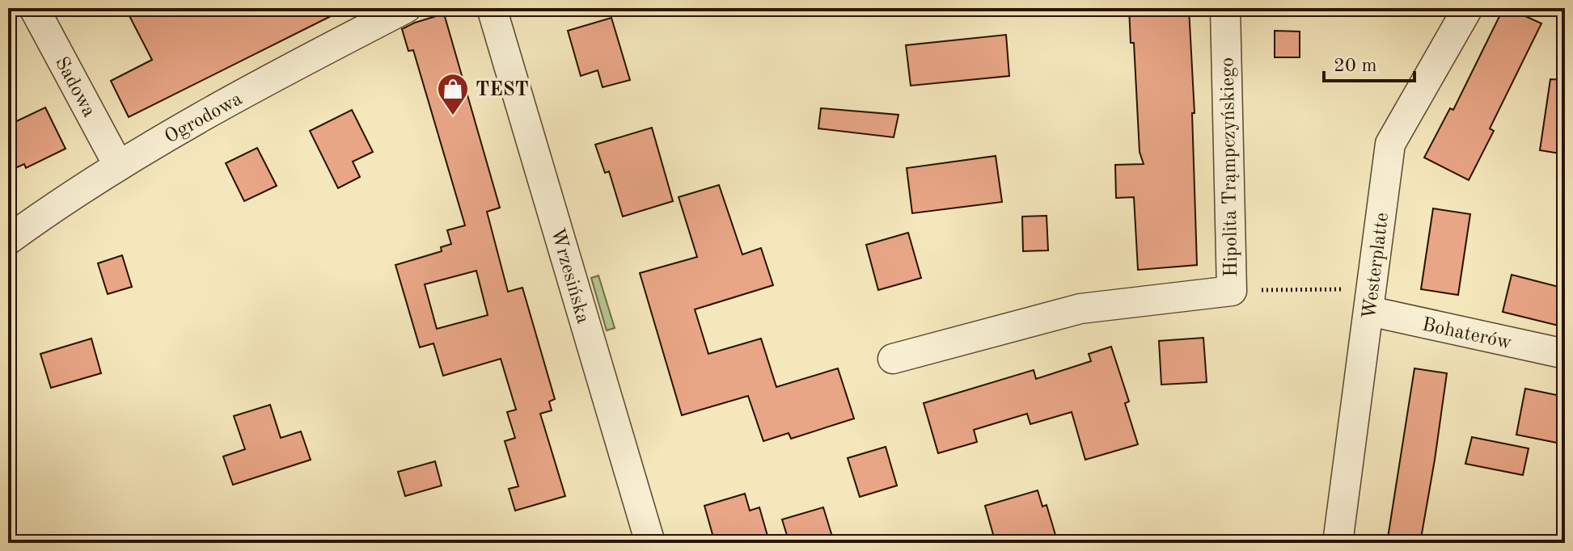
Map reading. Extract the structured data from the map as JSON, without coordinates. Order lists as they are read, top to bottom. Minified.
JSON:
{"streets":{"street":["Sadowa","Ogrodowa","Hipolita Trąmpczyńskiego","Westerplatte","Wrzesińska","Bohaterów"]},"crossings":[["Sadowa","Ogrodowa"],["Westerplatte","Bohaterów"]],"places":{"shop":["TEST"]},"scale_bar":"20 m"}
